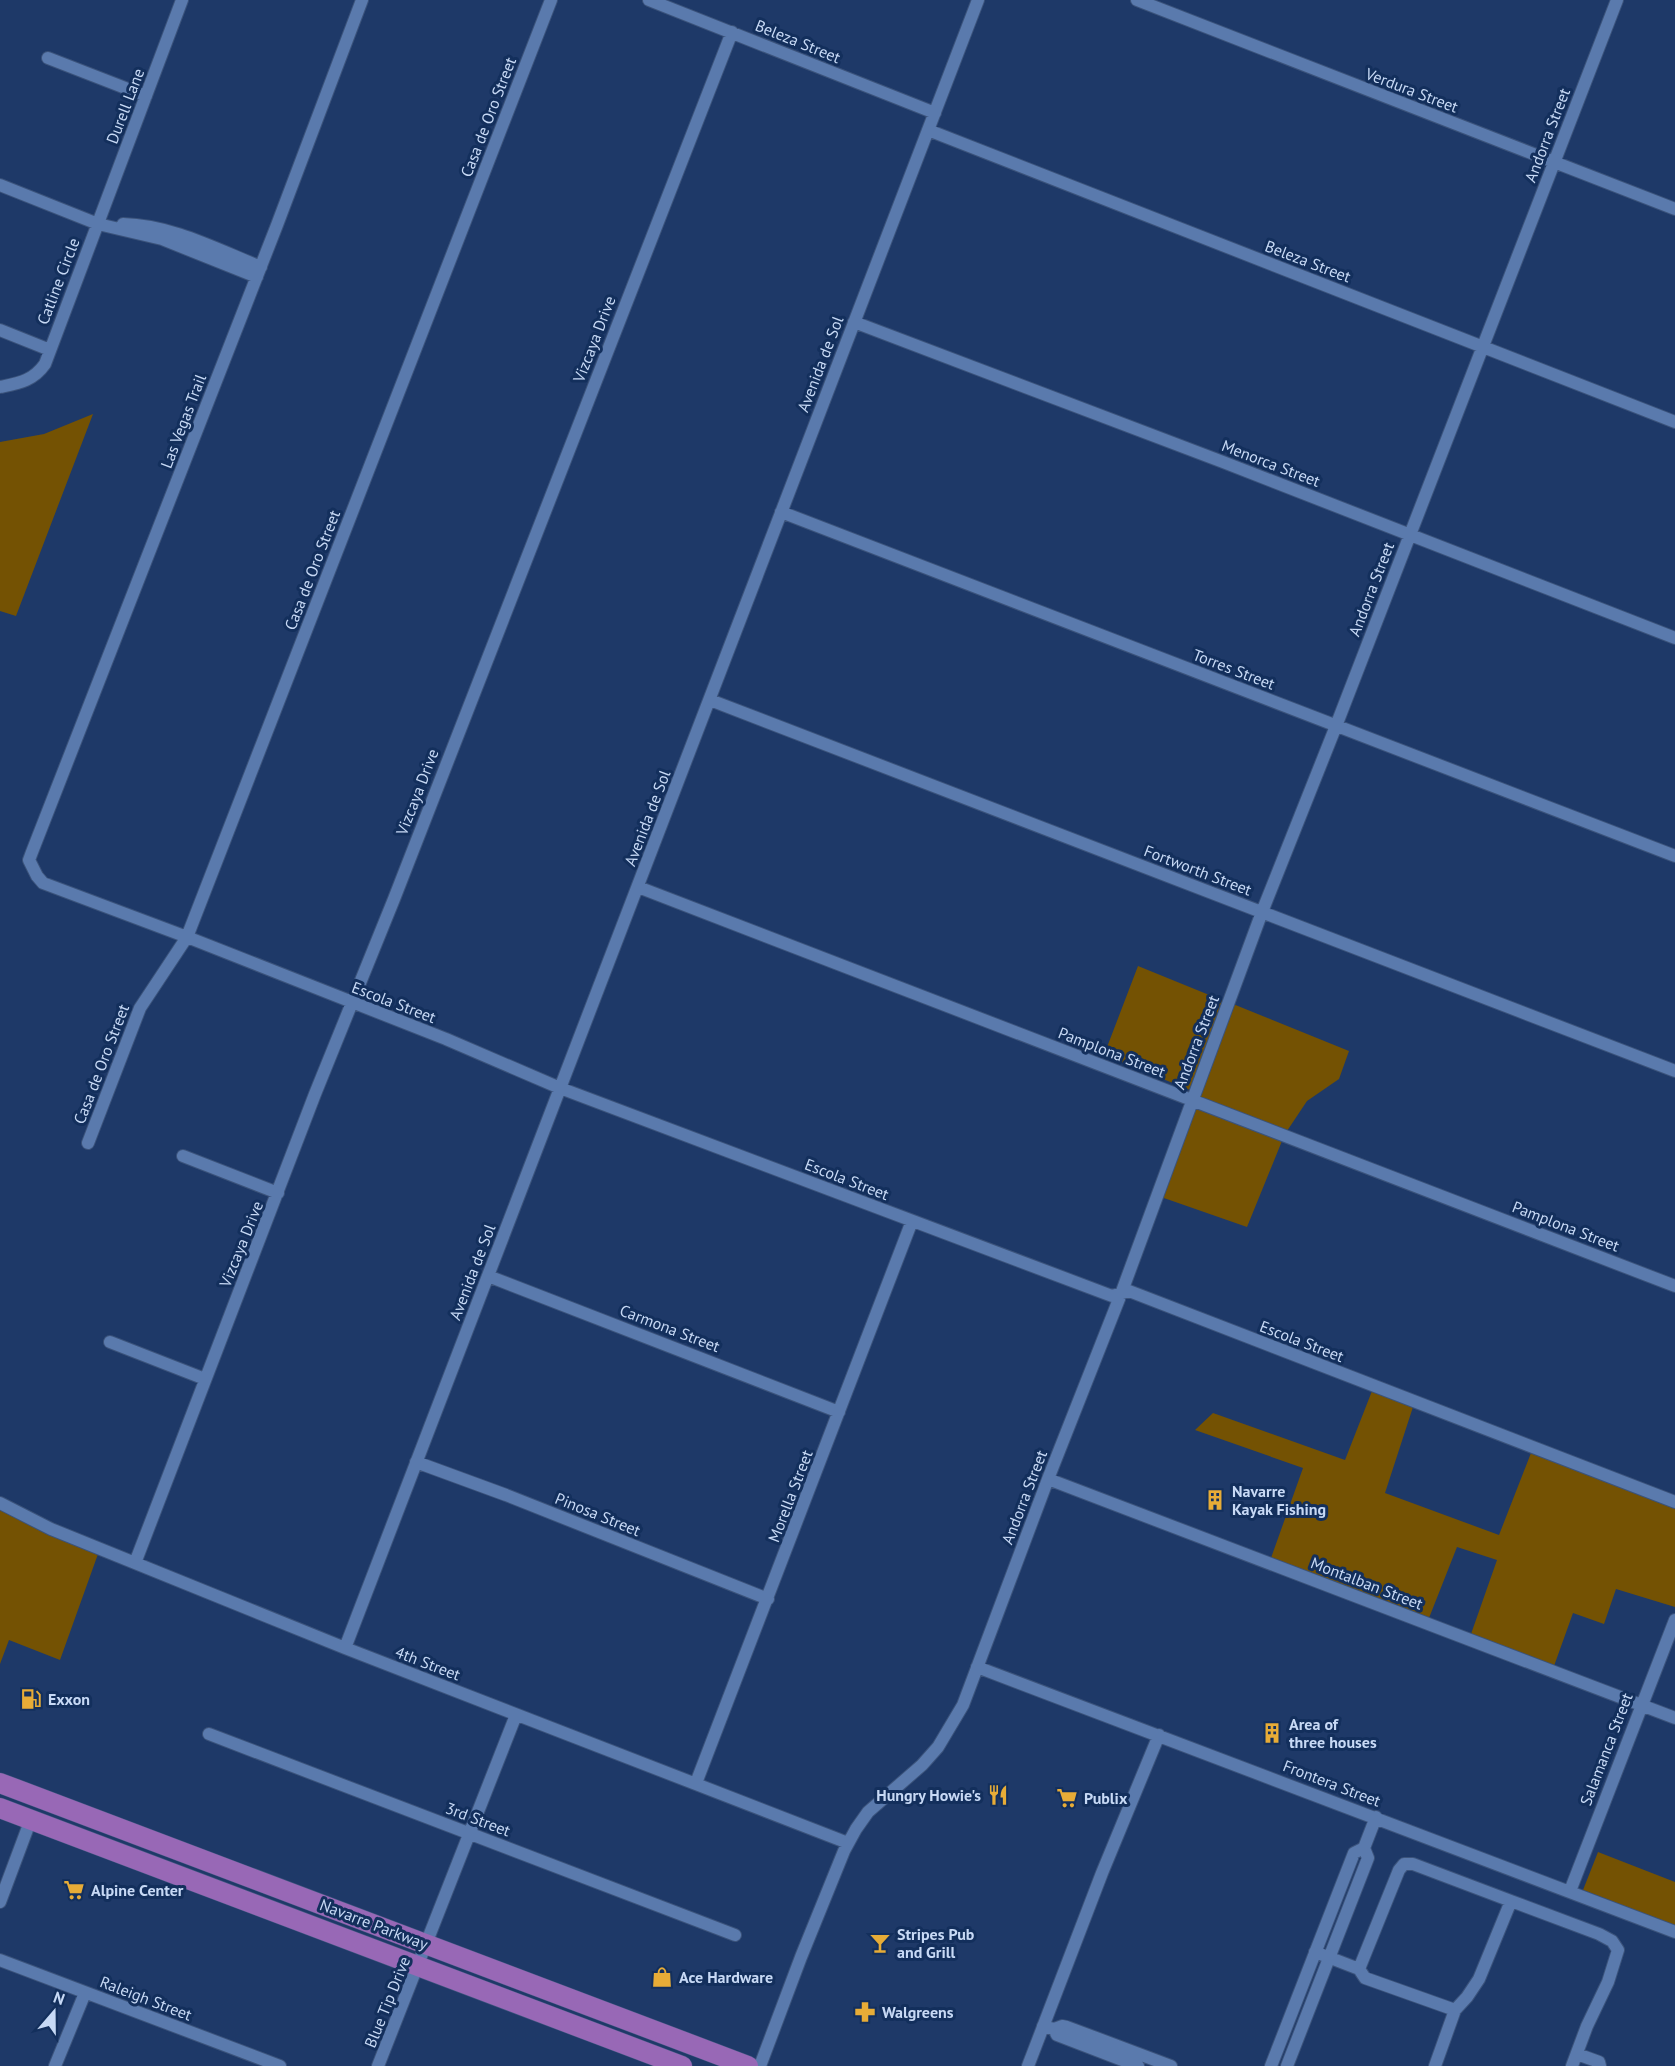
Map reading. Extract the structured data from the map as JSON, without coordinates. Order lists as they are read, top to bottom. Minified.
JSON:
{"streets":{"highway":["Navarre Parkway"],"street":["Beleza Street","Verdura Street","Durell Lane","Casa de Oro Street","Andorra Street","Catline Circle","Vizcaya Drive","Avenida de Sol","Las Vegas Trail","Menorca Street","Torres Street","Fortworth Street","Escola Street","Pamplona Street","Carmona Street","Morella Street","Pinosa Street","Montalban Street","4th Street","Salamanca Street","Frontera Street","3rd Street","Raleigh Street","Blue Tip Drive"]},"crossings":[["Beleza Street","Andorra Street"],["Beleza Street","Vizcaya Drive"],["Beleza Street","Avenida de Sol"],["Verdura Street","Andorra Street"],["Durell Lane","Catline Circle"],["Casa de Oro Street","Escola Street"],["Andorra Street","Menorca Street"],["Andorra Street","Torres Street"],["Andorra Street","Fortworth Street"],["Andorra Street","Escola Street"],["Andorra Street","Pamplona Street"],["Andorra Street","Montalban Street"],["Andorra Street","4th Street"],["Andorra Street","Frontera Street"],["Vizcaya Drive","Escola Street"],["Vizcaya Drive","4th Street"],["Avenida de Sol","Menorca Street"],["Avenida de Sol","Torres Street"],["Avenida de Sol","Fortworth Street"],["Avenida de Sol","Escola Street"],["Avenida de Sol","Pamplona Street"],["Avenida de Sol","Carmona Street"],["Avenida de Sol","Pinosa Street"],["Avenida de Sol","4th Street"],["Las Vegas Trail","Escola Street"],["Escola Street","Morella Street"],["Carmona Street","Morella Street"],["Morella Street","Pinosa Street"],["Morella Street","4th Street"],["Montalban Street","Salamanca Street"],["4th Street","Blue Tip Drive"],["Salamanca Street","Frontera Street"],["3rd Street","Blue Tip Drive"],["Navarre Parkway","Blue Tip Drive"]],"places":{"building":["Navarre Kayak Fishing","Area of three houses"],"fuel station":["Exxon"],"restaurant":["Hungry Howie's"],"supermarket":["Publix","Alpine Center"],"bar":["Stripes Pub and Grill"],"shop":["Ace Hardware"],"pharmacy":["Walgreens"]},"north":"top"}
